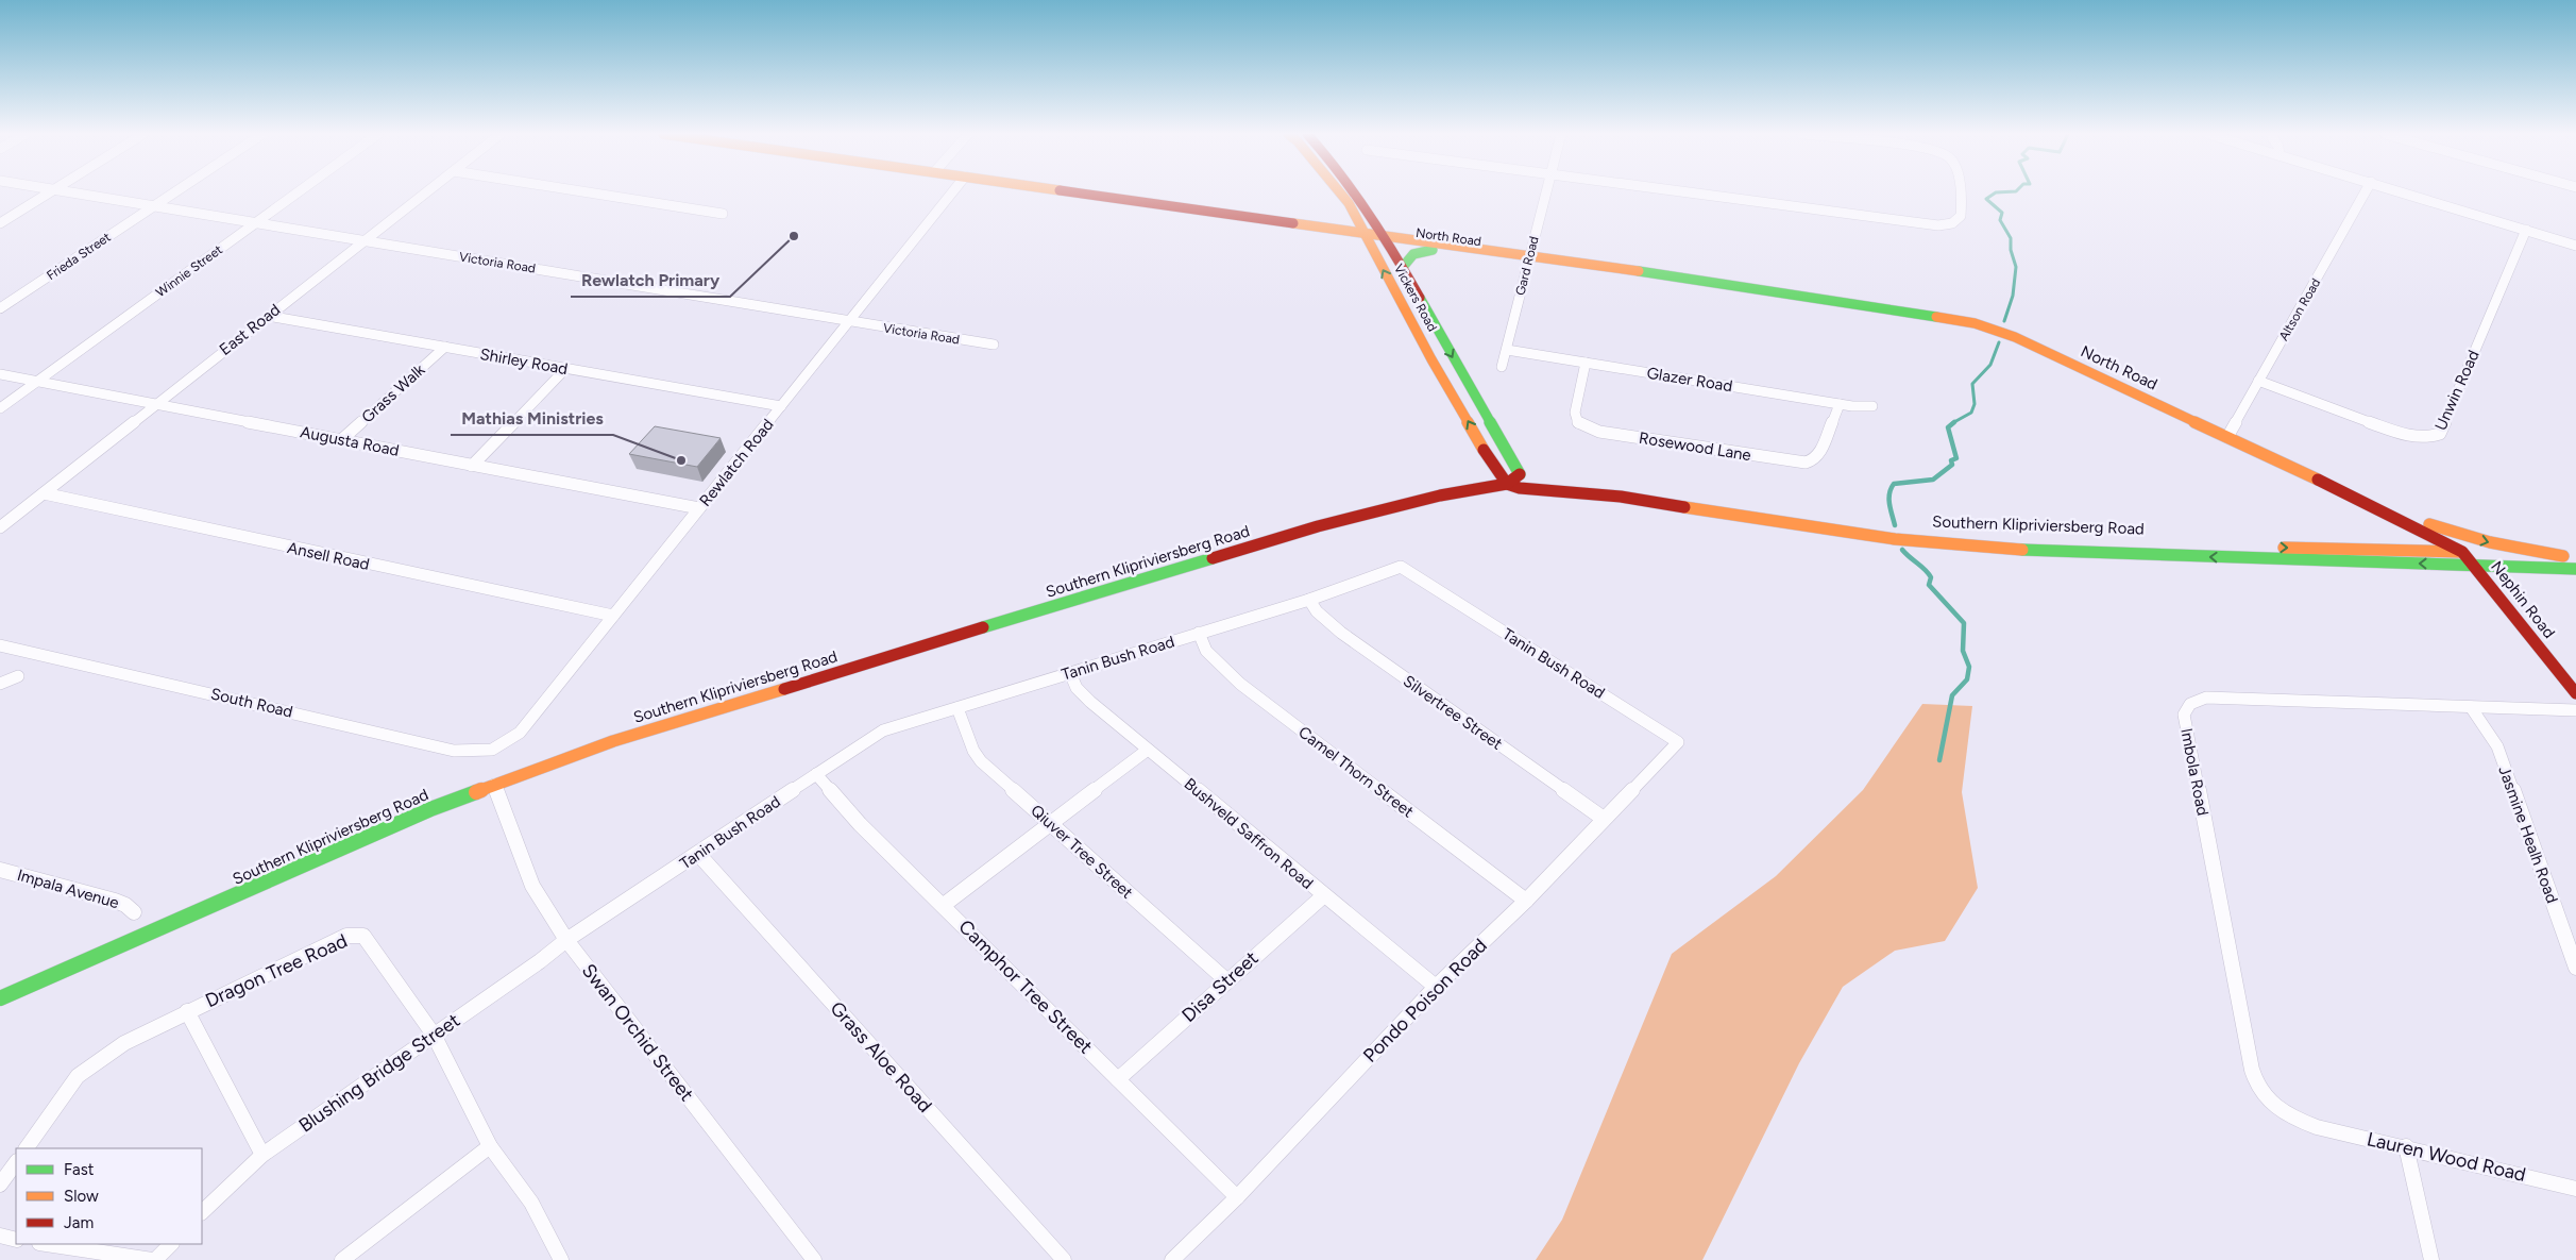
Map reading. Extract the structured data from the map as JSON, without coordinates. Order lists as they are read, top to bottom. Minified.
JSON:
{"streets":{"street":["North Road","Frieda Street","Victoria Road","Gard Road","Winnie Street","Vickers Road","Altson Road","East Road","Shirley Road","Glazer Road","Unwin Road","Grass Walk","Augusta Road","Rosewood Lane","Rewlatch Road","Southern Klipriviersberg Road","Ansell Road","Nephin Road","Tanin Bush Road","South Road","Silvertree Street","Camel Thorn Street","Imbola Road","Bushveld Saffron Road","Jasmine Healh Road","Qiuver Tree Street","Impala Avenue","Dragon Tree Road","Camphor Tree Street","Disa Street","Pondo Poison Road","Swan Orchid Street","Grass Aloe Road","Blushing Bridge Street","Lauren Wood Road"]},"crossings":[["North Road","Gard Road"],["North Road","Vickers Road"],["North Road","Altson Road"],["North Road","Southern Klipriviersberg Road"],["North Road","Nephin Road"],["Frieda Street","Victoria Road"],["Victoria Road","Winnie Street"],["Victoria Road","East Road"],["Victoria Road","Rewlatch Road"],["Gard Road","Glazer Road"],["Winnie Street","Augusta Road"],["Vickers Road","Southern Klipriviersberg Road"],["Altson Road","Unwin Road"],["East Road","Shirley Road"],["East Road","Augusta Road"],["East Road","Ansell Road"],["Shirley Road","Grass Walk"],["Shirley Road","Rewlatch Road"],["Glazer Road","Rosewood Lane"],["Grass Walk","Augusta Road"],["Augusta Road","Rewlatch Road"],["Rewlatch Road","Ansell Road"],["Rewlatch Road","South Road"],["Southern Klipriviersberg Road","Nephin Road"],["Southern Klipriviersberg Road","Swan Orchid Street"],["Tanin Bush Road","Silvertree Street"],["Tanin Bush Road","Camel Thorn Street"],["Tanin Bush Road","Bushveld Saffron Road"],["Tanin Bush Road","Qiuver Tree Street"],["Tanin Bush Road","Camphor Tree Street"],["Tanin Bush Road","Pondo Poison Road"],["Tanin Bush Road","Swan Orchid Street"],["Tanin Bush Road","Grass Aloe Road"],["Tanin Bush Road","Blushing Bridge Street"],["Silvertree Street","Pondo Poison Road"],["Camel Thorn Street","Pondo Poison Road"],["Imbola Road","Jasmine Healh Road"],["Imbola Road","Lauren Wood Road"],["Bushveld Saffron Road","Disa Street"],["Bushveld Saffron Road","Pondo Poison Road"],["Qiuver Tree Street","Disa Street"],["Dragon Tree Road","Blushing Bridge Street"],["Camphor Tree Street","Disa Street"],["Camphor Tree Street","Pondo Poison Road"],["Swan Orchid Street","Blushing Bridge Street"]],"places":["Rewlatch Primary","Mathias Ministries"],"legend":["Fast","Slow","Jam"]}
